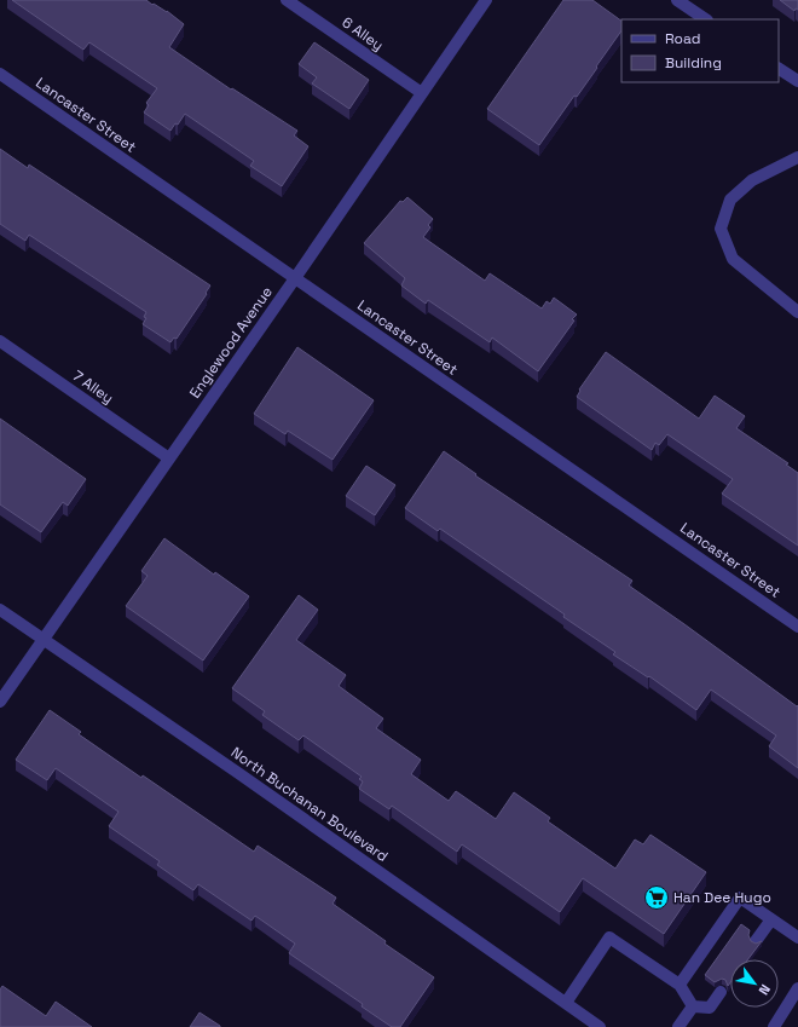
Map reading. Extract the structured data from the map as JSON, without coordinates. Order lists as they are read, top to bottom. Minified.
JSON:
{"streets":{"street":["6 Alley","Lancaster Street","Englewood Avenue","7 Alley","North Buchanan Boulevard"]},"crossings":[["6 Alley","Englewood Avenue"],["Lancaster Street","Englewood Avenue"],["Englewood Avenue","7 Alley"],["Englewood Avenue","North Buchanan Boulevard"]],"places":{"supermarket":["Han Dee Hugo"]},"legend":["Road","Building"],"north":"bottom right"}
